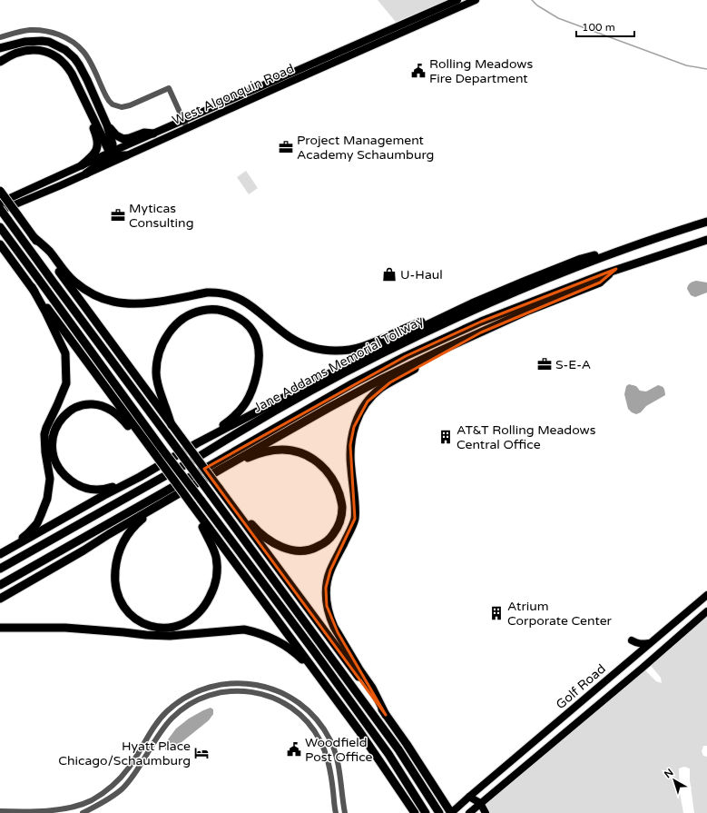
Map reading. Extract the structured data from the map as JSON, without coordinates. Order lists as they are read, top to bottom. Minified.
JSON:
{"streets":{"highway":["Jane Addams Memorial Tollway"],"main road":["West Algonquin Road","Golf Road"]},"places":{"public building":["Rolling Meadows Fire Department","Woodfield Post Office"],"office":["Project Management Academy Schaumburg","Myticas Consulting","S-E-A"],"shop":["U-Haul"],"building":["AT&T Rolling Meadows Central Office","Atrium Corporate Center"],"hotel":["Hyatt Place Chicago/Schaumburg"]},"scale_bar":"100 m","north":"top left"}
